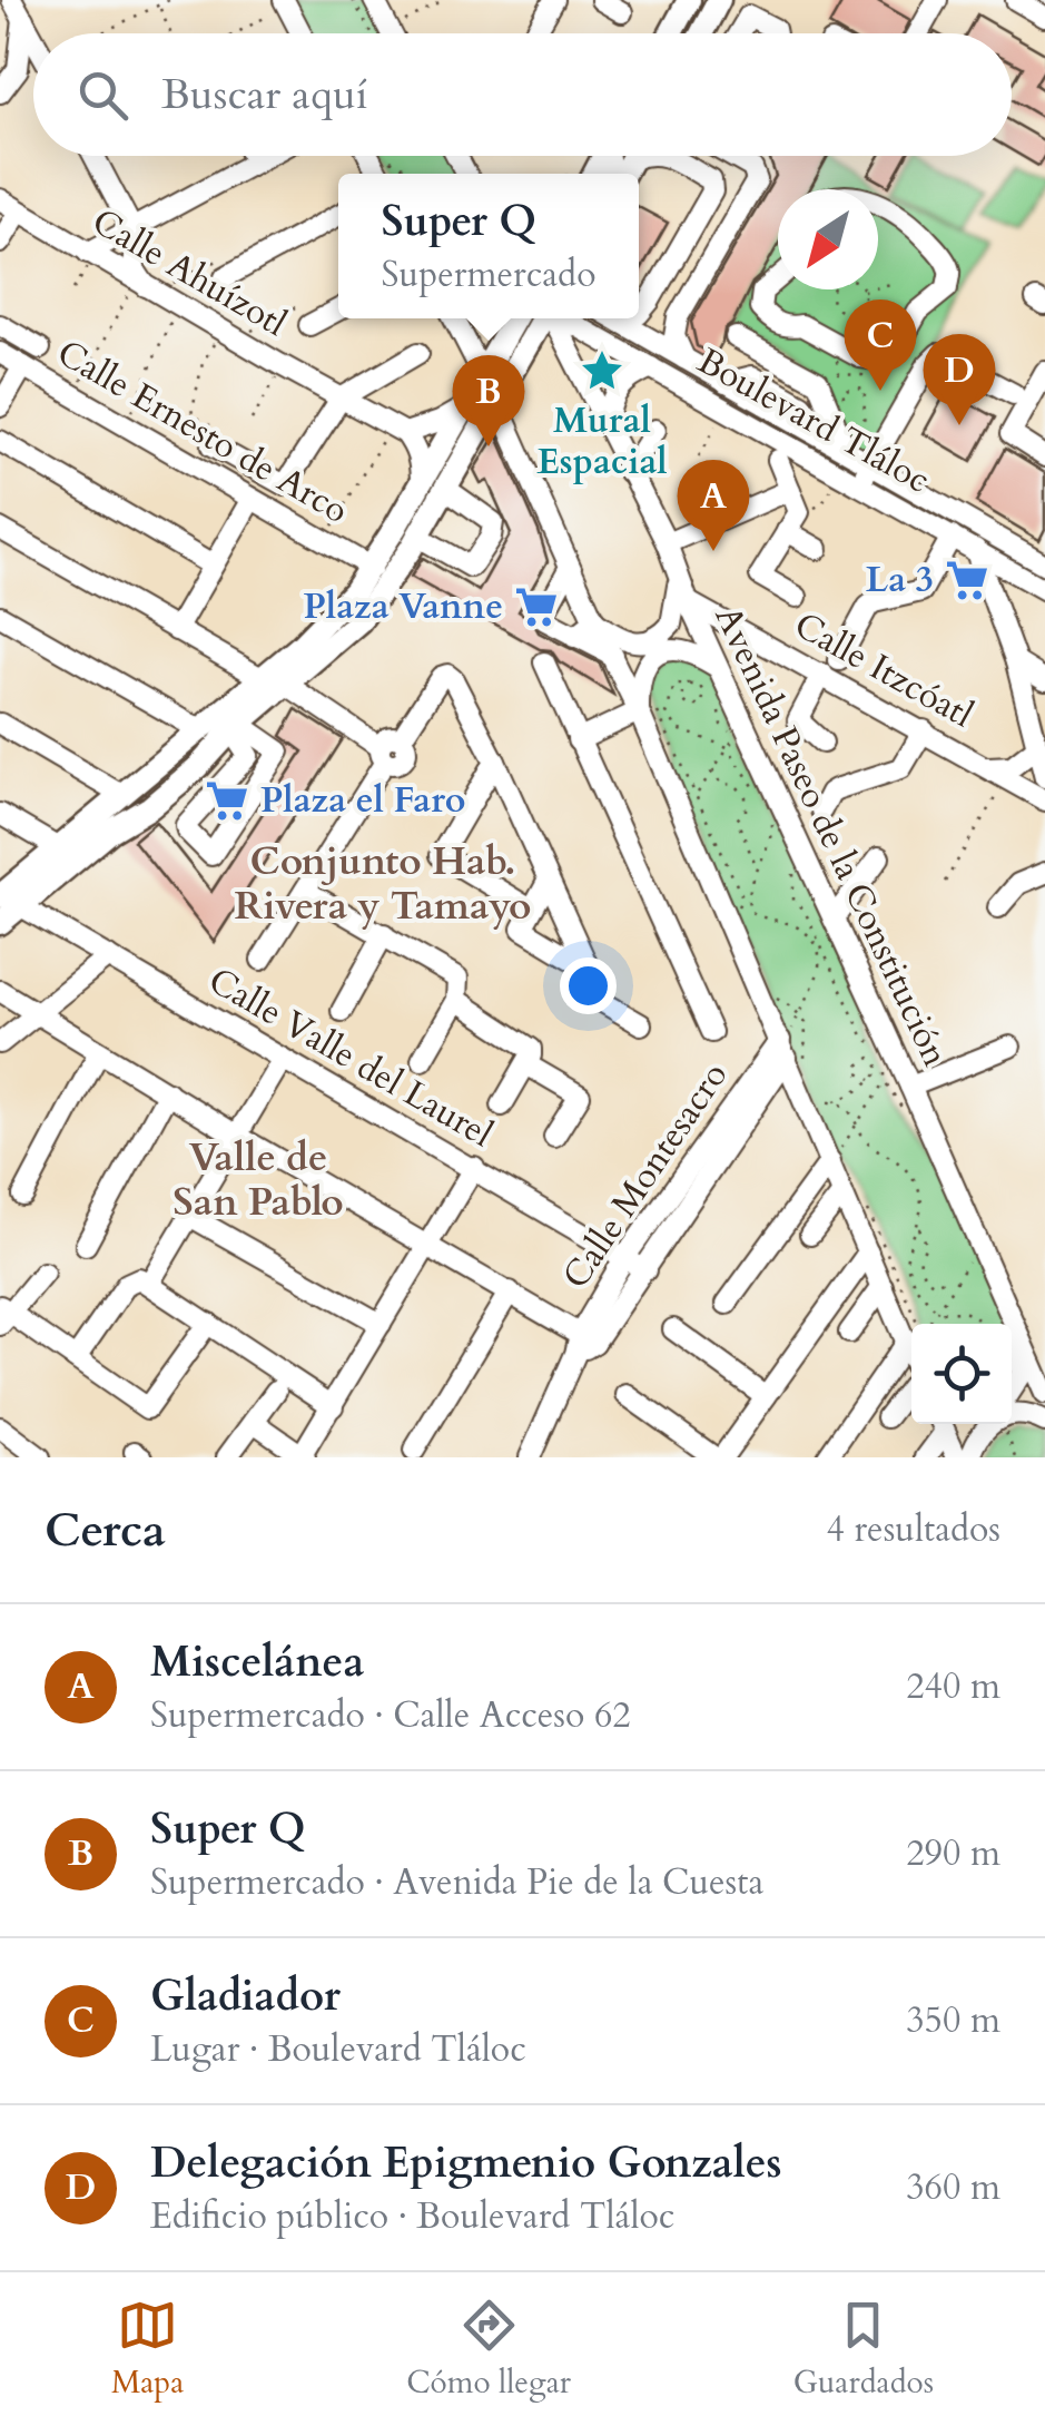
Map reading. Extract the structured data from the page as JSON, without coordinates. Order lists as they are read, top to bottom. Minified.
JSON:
{"streets":{"street":["Calle Ahuízotl","Boulevard Tláloc","Calle Ernesto de Arco","Calle Itzcóatl","Avenida Paseo de la Constitución","Calle Valle del Laurel","Calle Montesacro"]},"crossings":[["Calle Itzcóatl","Avenida Paseo de la Constitución"],["Calle Valle del Laurel","Calle Montesacro"]],"districts":["Conjunto Hab. Rivera y Tamayo","Valle de San Pablo"],"places":{"place":["Mural Espacial"],"supermarket":["La 3","Plaza Vanne","Plaza el Faro"]},"north":"bottom left","page":{"search":"Buscar aquí","popup":["Super Q","Supermercado"],"pins":["C","D","B","A"],"heading":["Cerca","4 resultados"],"list":[{"mark":"A","name":"Miscelánea","note":"Supermercado · Calle Acceso 62","value":"240 m"},{"mark":"B","name":"Super Q","note":"Supermercado · Avenida Pie de la Cuesta","value":"290 m"},{"mark":"C","name":"Gladiador","note":"Lugar · Boulevard Tláloc","value":"350 m"},{"mark":"D","name":"Delegación Epigmenio Gonzales","note":"Edificio público · Boulevard Tláloc","value":"360 m"}],"nav":["Mapa","Cómo llegar","Guardados"]}}
